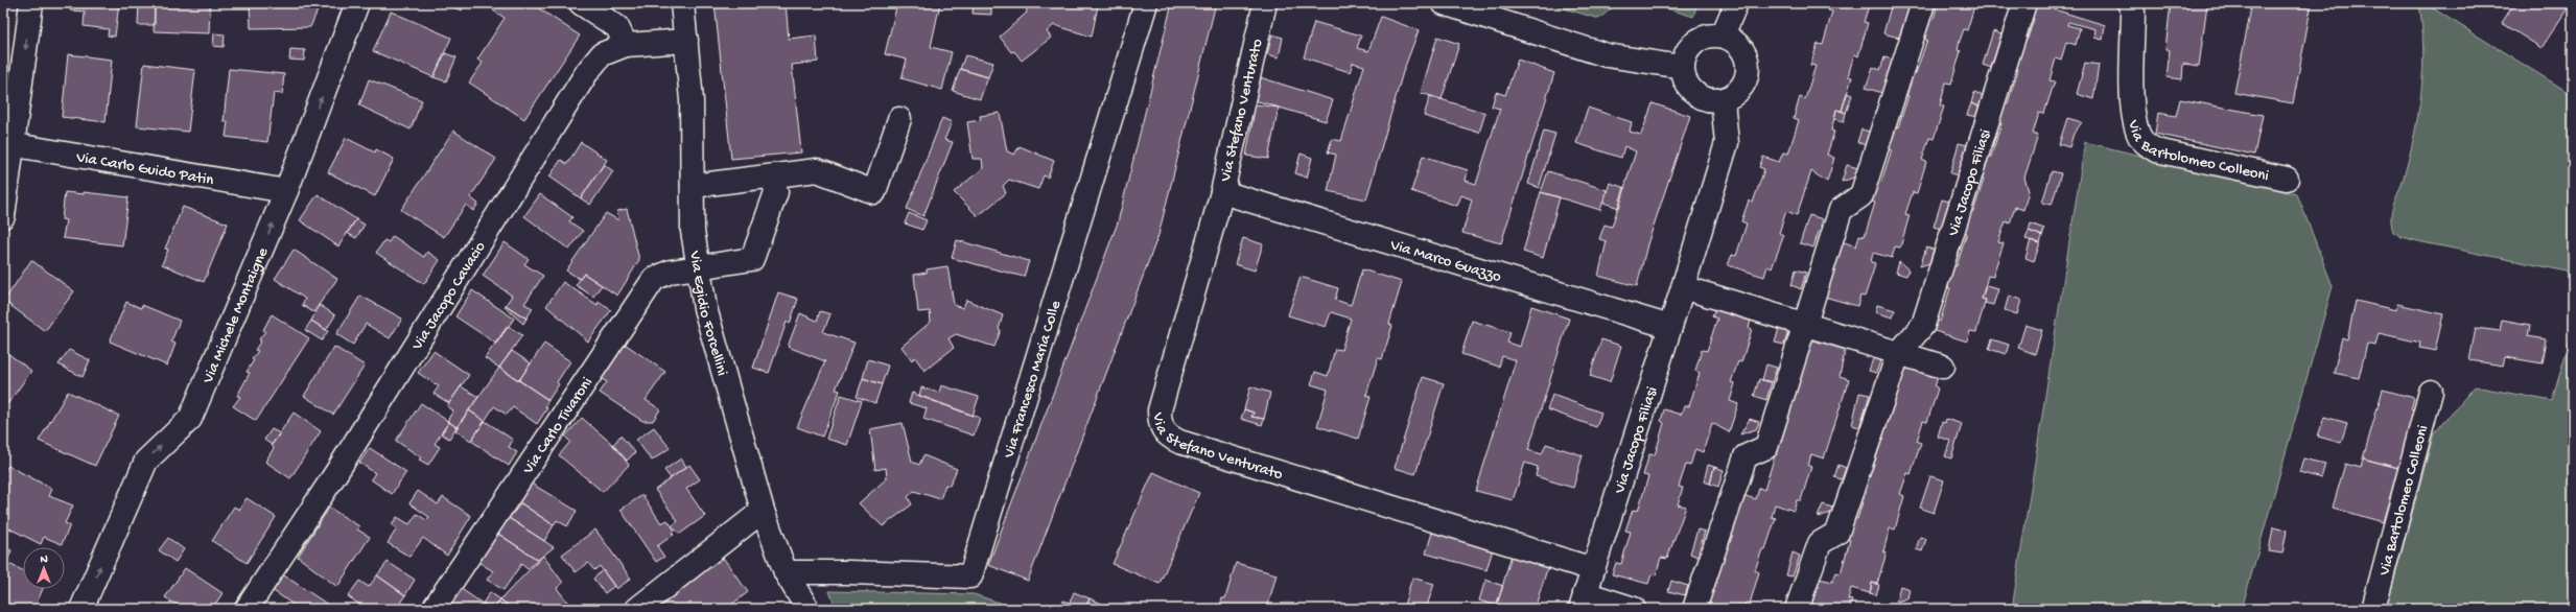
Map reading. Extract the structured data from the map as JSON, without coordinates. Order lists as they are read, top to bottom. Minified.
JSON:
{"streets":{"street":["Via Stefano Venturato","Via Bartolomeo Colleoni","Via Carlo Guido Patin","Via Jacopo Filiasi","Via Marco Guazzo","Via Jacopo Cavacio","Via Egidio Forcellini","Via Michele Montaigne","Via Francesco Maria Colle","Via Carlo Tivaroni"]},"crossings":[["Via Stefano Venturato","Via Jacopo Filiasi"],["Via Stefano Venturato","Via Marco Guazzo"],["Via Carlo Guido Patin","Via Michele Montaigne"],["Via Jacopo Filiasi","Via Marco Guazzo"],["Via Jacopo Cavacio","Via Egidio Forcellini"],["Via Egidio Forcellini","Via Francesco Maria Colle"],["Via Egidio Forcellini","Via Carlo Tivaroni"]],"one_way":["Via Michele Montaigne"],"north":"top"}
